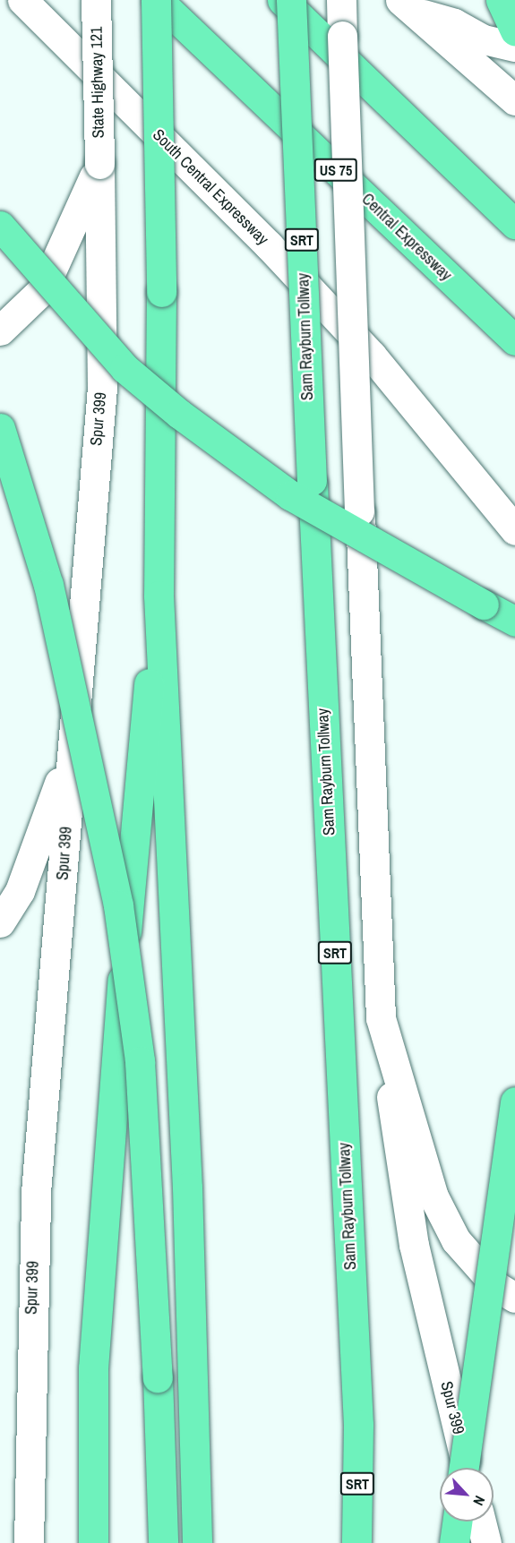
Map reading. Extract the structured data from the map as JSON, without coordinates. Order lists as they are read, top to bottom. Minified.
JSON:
{"streets":{"highway":["US 75","Central Expressway","SRT","Sam Rayburn Tollway"],"main road":["State Highway 121","South Central Expressway","Spur 399"]},"crossings":[["State Highway 121","Spur 399"]],"north":"bottom right"}
